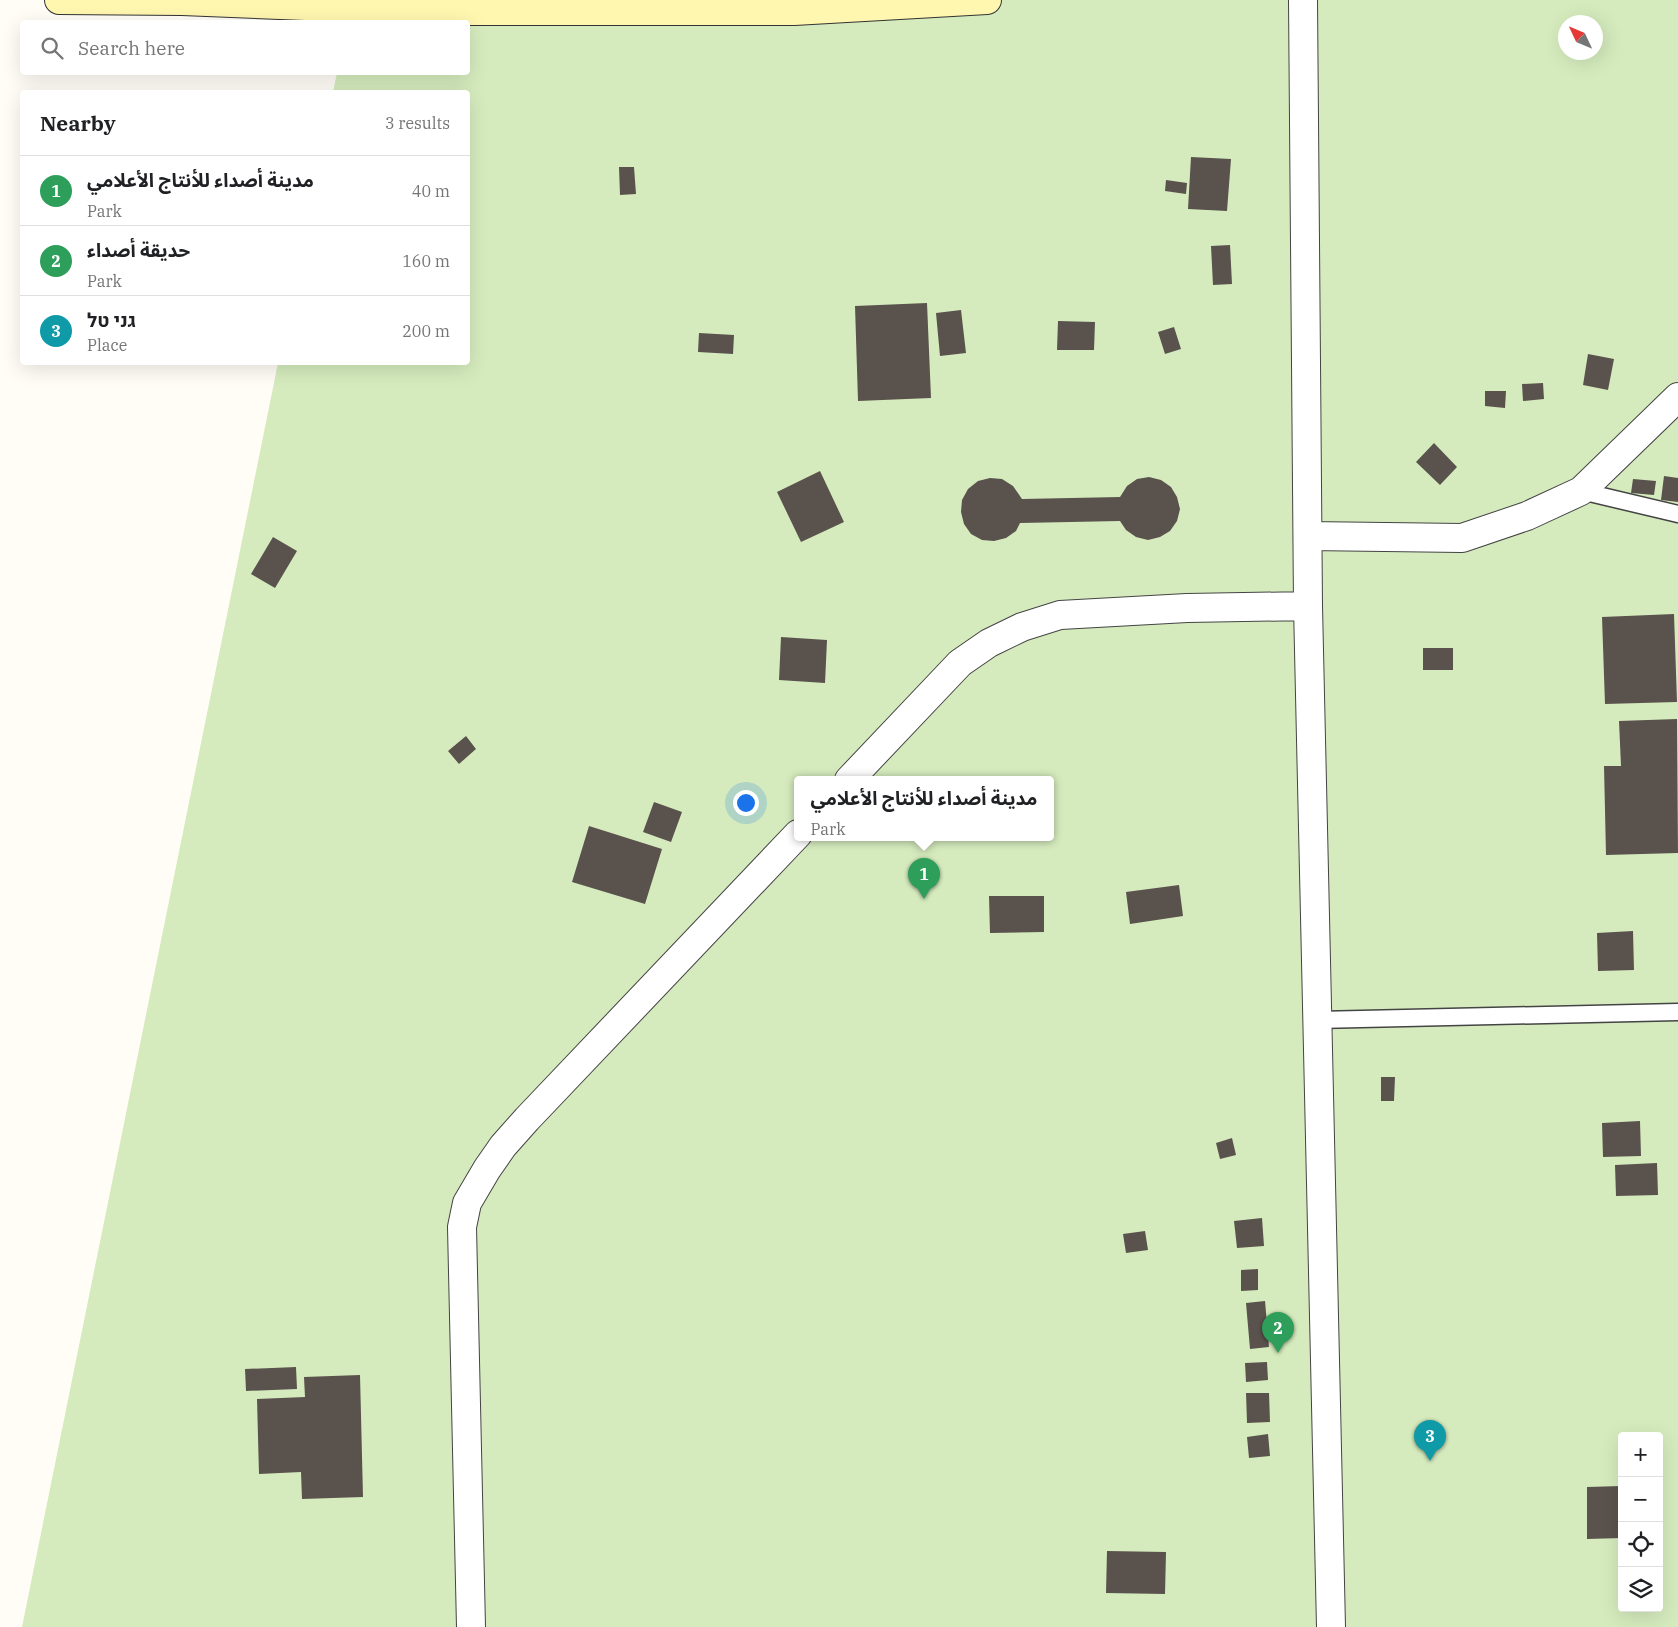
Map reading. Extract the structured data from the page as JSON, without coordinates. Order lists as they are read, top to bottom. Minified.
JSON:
{"north":"top left","page":{"search":"Search here","heading":["Nearby","3 results"],"list":[{"mark":"1","name":"مدينة أصداء للأنتاج الأعلامي","note":"Park","value":"40 m"},{"mark":"2","name":"حديقة أصداء","note":"Park","value":"160 m"},{"mark":"3","name":"גני טל","note":"Place","value":"200 m"}],"popup":["مدينة أصداء للأنتاج الأعلامي","Park"],"pins":["1","2","3"],"map_buttons":["+","−"]}}
